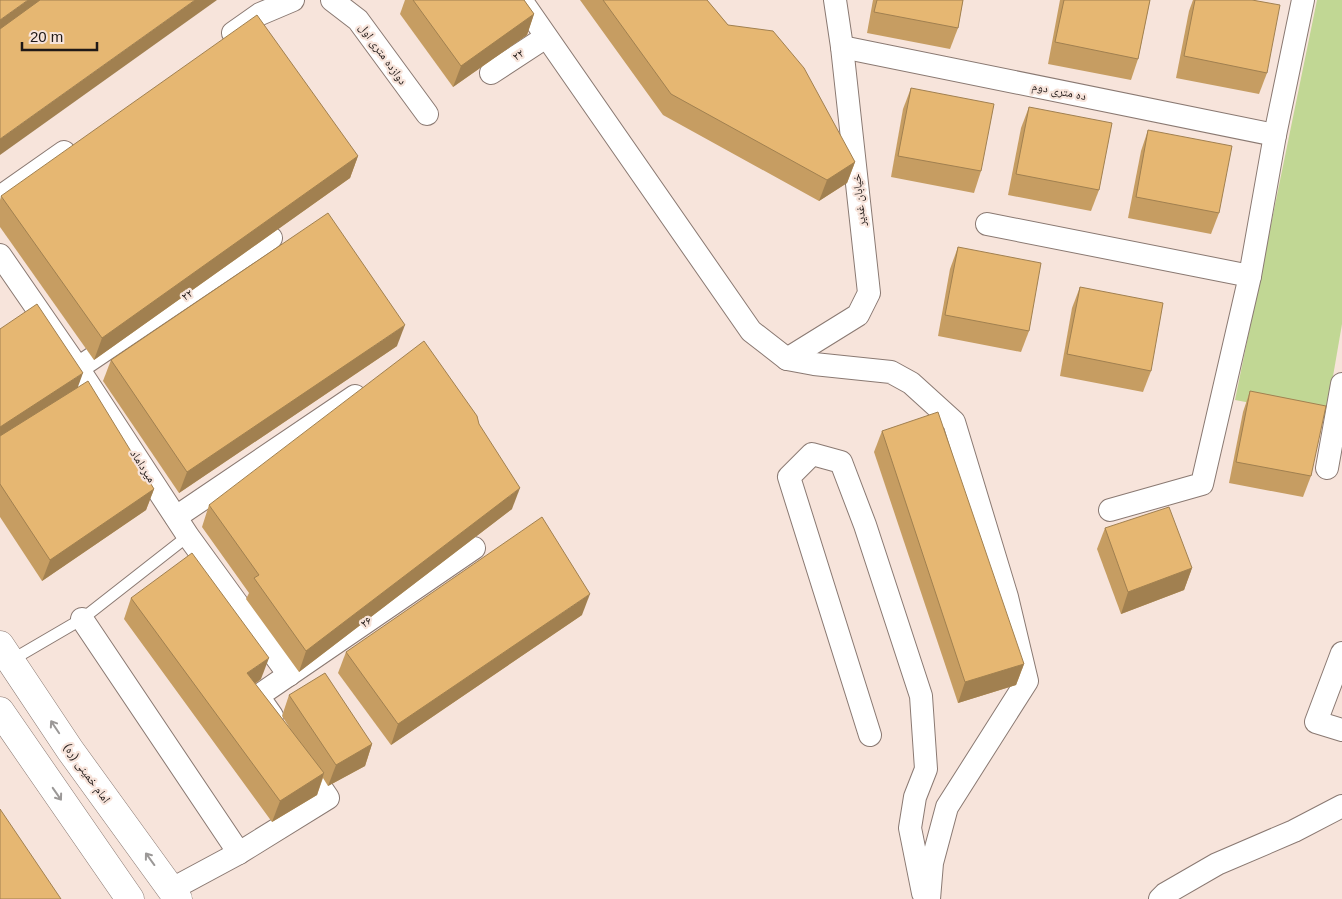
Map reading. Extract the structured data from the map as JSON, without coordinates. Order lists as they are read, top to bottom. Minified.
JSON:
{"streets":{"main road":["امام خمینی (ره)"],"street":["دوازده متری اول","۲۲","ده متری دوم","خیابان غدیر","میرداماد","۲۶"]},"crossings":[["۲۲","میرداماد"],["ده متری دوم","خیابان غدیر"],["میرداماد","۲۶"]],"scale_bar":"20 m"}
